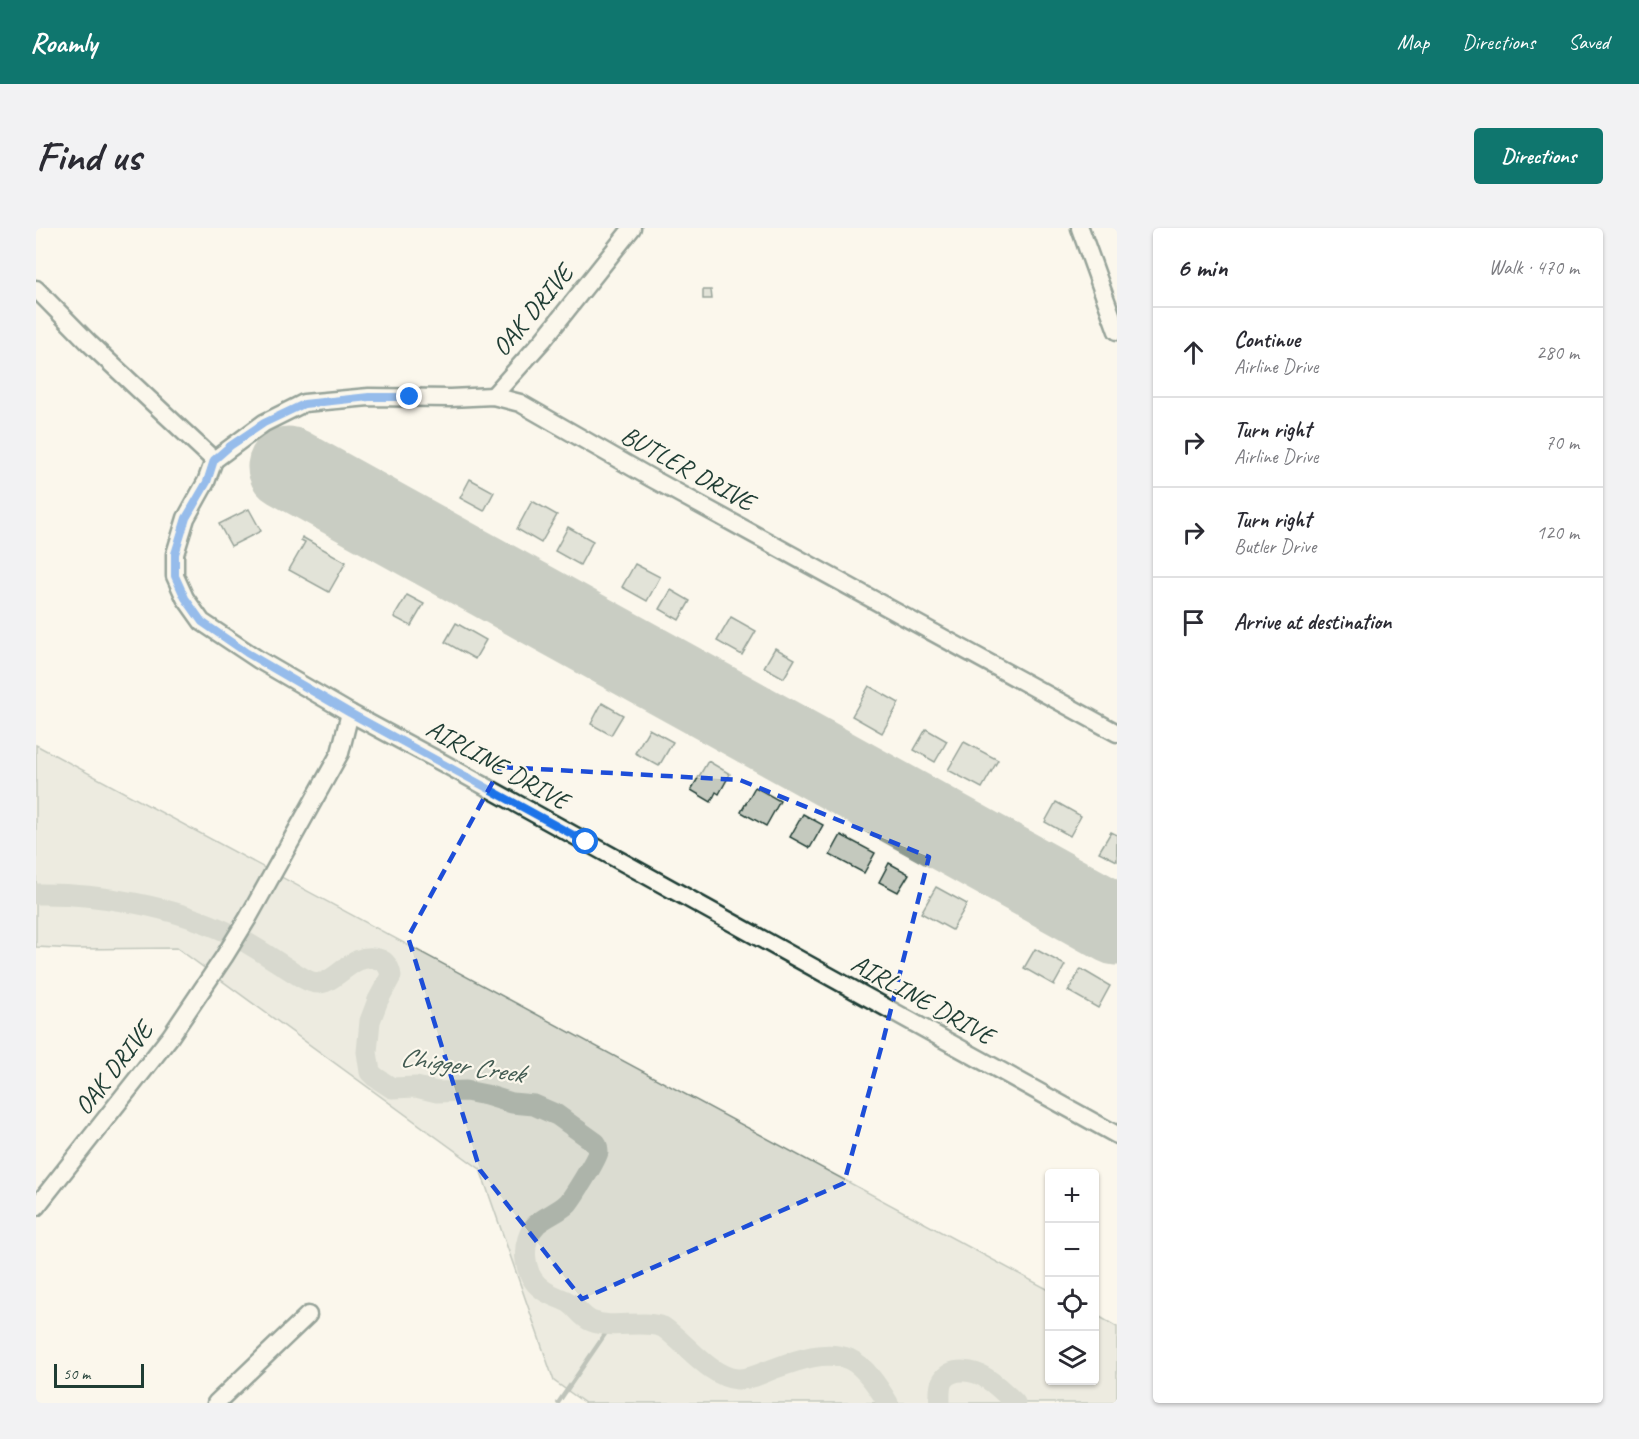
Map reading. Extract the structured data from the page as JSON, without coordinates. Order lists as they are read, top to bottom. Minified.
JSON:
{"streets":{"street":["OAK DRIVE","BUTLER DRIVE","AIRLINE DRIVE"]},"crossings":[["OAK DRIVE","BUTLER DRIVE"],["OAK DRIVE","AIRLINE DRIVE"],["BUTLER DRIVE","AIRLINE DRIVE"]],"water":["Chigger Creek"],"scale_bar":"50 m","page":{"header":"Roamly","nav":["Map","Directions","Saved"],"buttons":"Directions","title":"Find us","heading":["6 min","Walk · 470 m"],"list":[["Continue","Airline Drive","280 m"],["Turn right","Airline Drive","70 m"],["Turn right","Butler Drive","120 m"],"Arrive at destination"],"map_buttons":["+","−"],"scale":"50 m"}}
